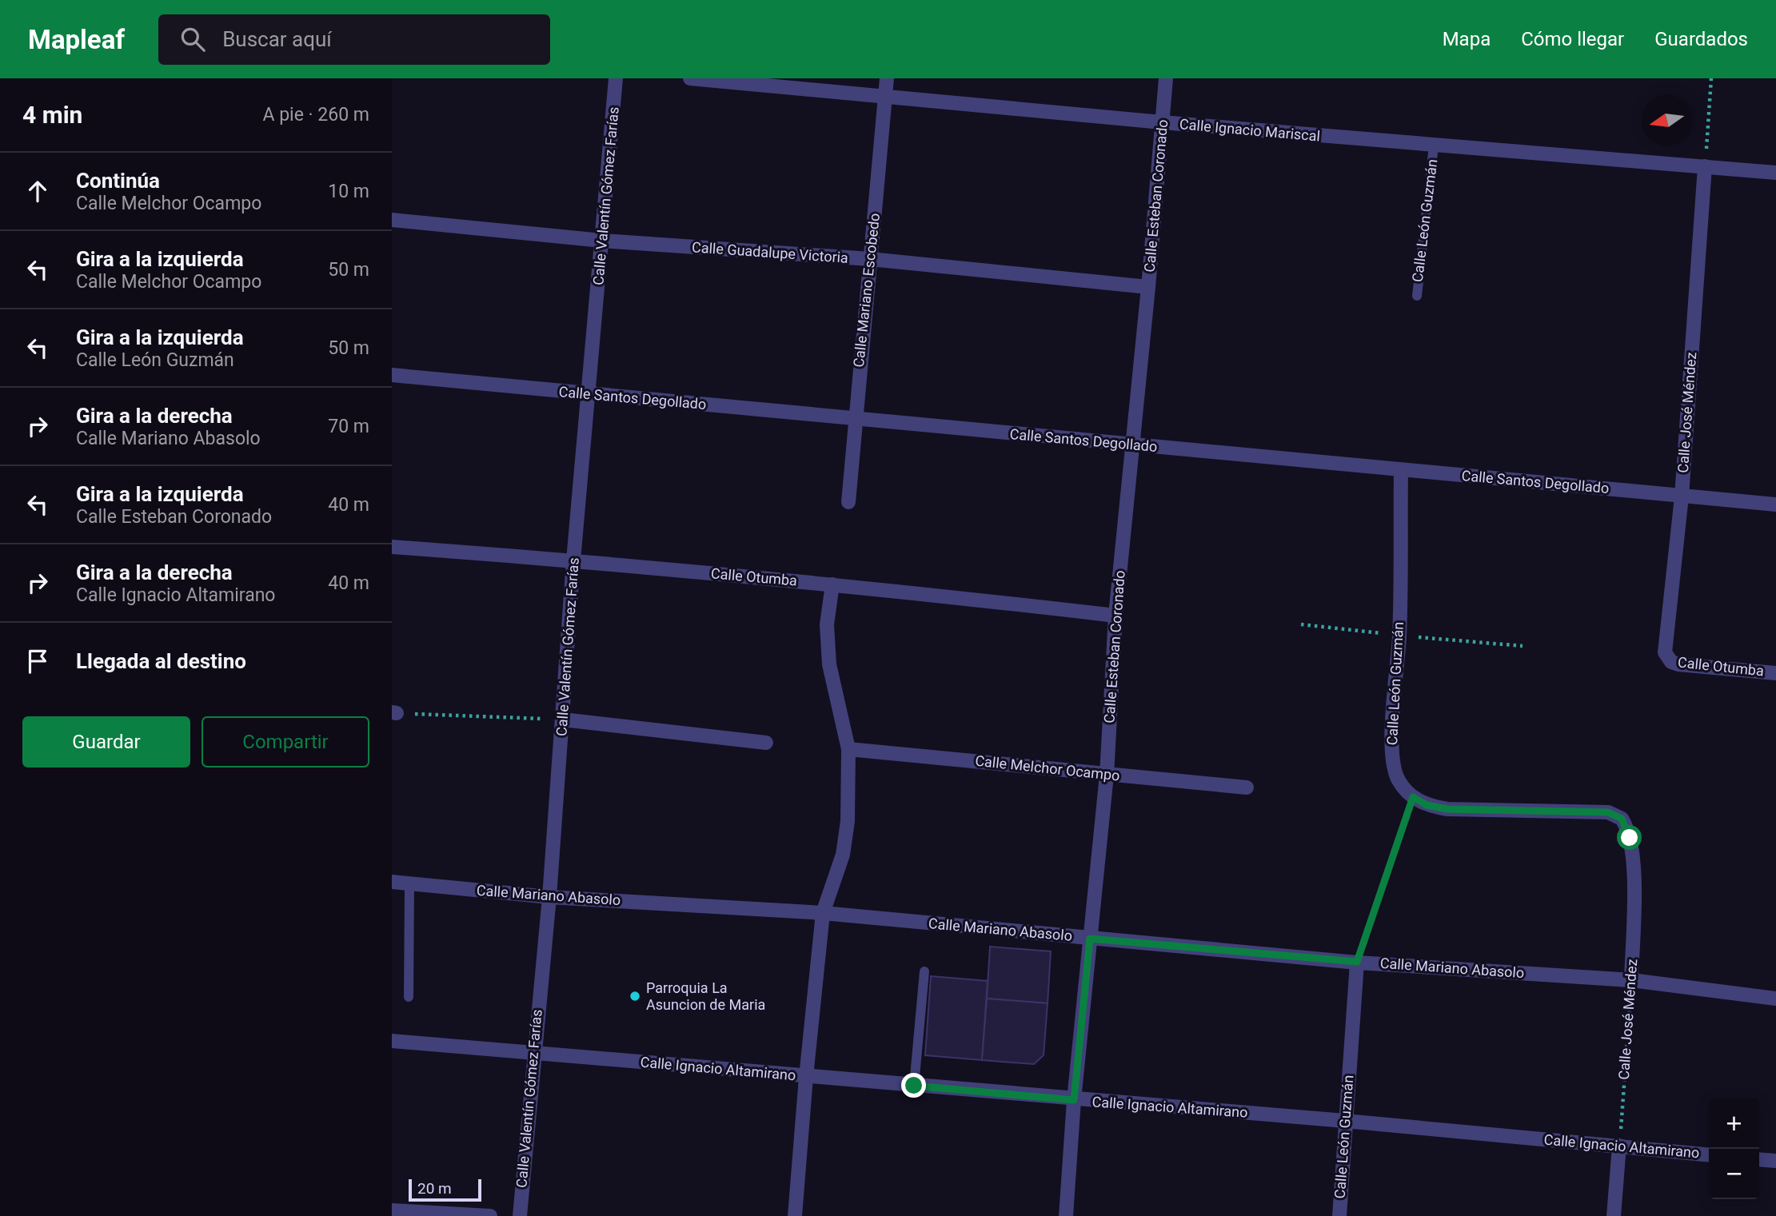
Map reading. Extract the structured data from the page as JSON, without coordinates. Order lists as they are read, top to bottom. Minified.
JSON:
{"streets":{"street":["Calle Ignacio Mariscal","Calle Valentín Gómez Farías","Calle Esteban Coronado","Calle León Guzmán","Calle Guadalupe Victoria","Calle Mariano Escobedo","Calle Santos Degollado","Calle José Méndez","Calle Otumba","Calle Melchor Ocampo","Calle Mariano Abasolo","Calle Ignacio Altamirano"]},"crossings":[["Calle Ignacio Mariscal","Calle Esteban Coronado"],["Calle Ignacio Mariscal","Calle León Guzmán"],["Calle Ignacio Mariscal","Calle Mariano Escobedo"],["Calle Ignacio Mariscal","Calle José Méndez"],["Calle Valentín Gómez Farías","Calle Guadalupe Victoria"],["Calle Valentín Gómez Farías","Calle Santos Degollado"],["Calle Valentín Gómez Farías","Calle Otumba"],["Calle Valentín Gómez Farías","Calle Mariano Abasolo"],["Calle Valentín Gómez Farías","Calle Ignacio Altamirano"],["Calle Esteban Coronado","Calle Guadalupe Victoria"],["Calle Esteban Coronado","Calle Santos Degollado"],["Calle Esteban Coronado","Calle Otumba"],["Calle Esteban Coronado","Calle Melchor Ocampo"],["Calle Esteban Coronado","Calle Mariano Abasolo"],["Calle Esteban Coronado","Calle Ignacio Altamirano"],["Calle León Guzmán","Calle Santos Degollado"],["Calle León Guzmán","Calle José Méndez"],["Calle León Guzmán","Calle Mariano Abasolo"],["Calle León Guzmán","Calle Ignacio Altamirano"],["Calle Guadalupe Victoria","Calle Mariano Escobedo"],["Calle Mariano Escobedo","Calle Santos Degollado"],["Calle Santos Degollado","Calle José Méndez"],["Calle José Méndez","Calle Otumba"],["Calle José Méndez","Calle Mariano Abasolo"],["Calle José Méndez","Calle Ignacio Altamirano"]],"places":["Parroquia La Asuncion de Maria"],"scale_bar":"20 m","north":"left","page":{"header":"Mapleaf","search":"Buscar aquí","nav":["Mapa","Cómo llegar","Guardados"],"heading":["4 min","A pie · 260 m"],"list":[["Continúa","Calle Melchor Ocampo","10 m"],["Gira a la izquierda","Calle Melchor Ocampo","50 m"],["Gira a la izquierda","Calle León Guzmán","50 m"],["Gira a la derecha","Calle Mariano Abasolo","70 m"],["Gira a la izquierda","Calle Esteban Coronado","40 m"],["Gira a la derecha","Calle Ignacio Altamirano","40 m"],"Llegada al destino"],"buttons":["Guardar","Compartir"],"map_buttons":["+","−"],"scale":"20 m"}}
